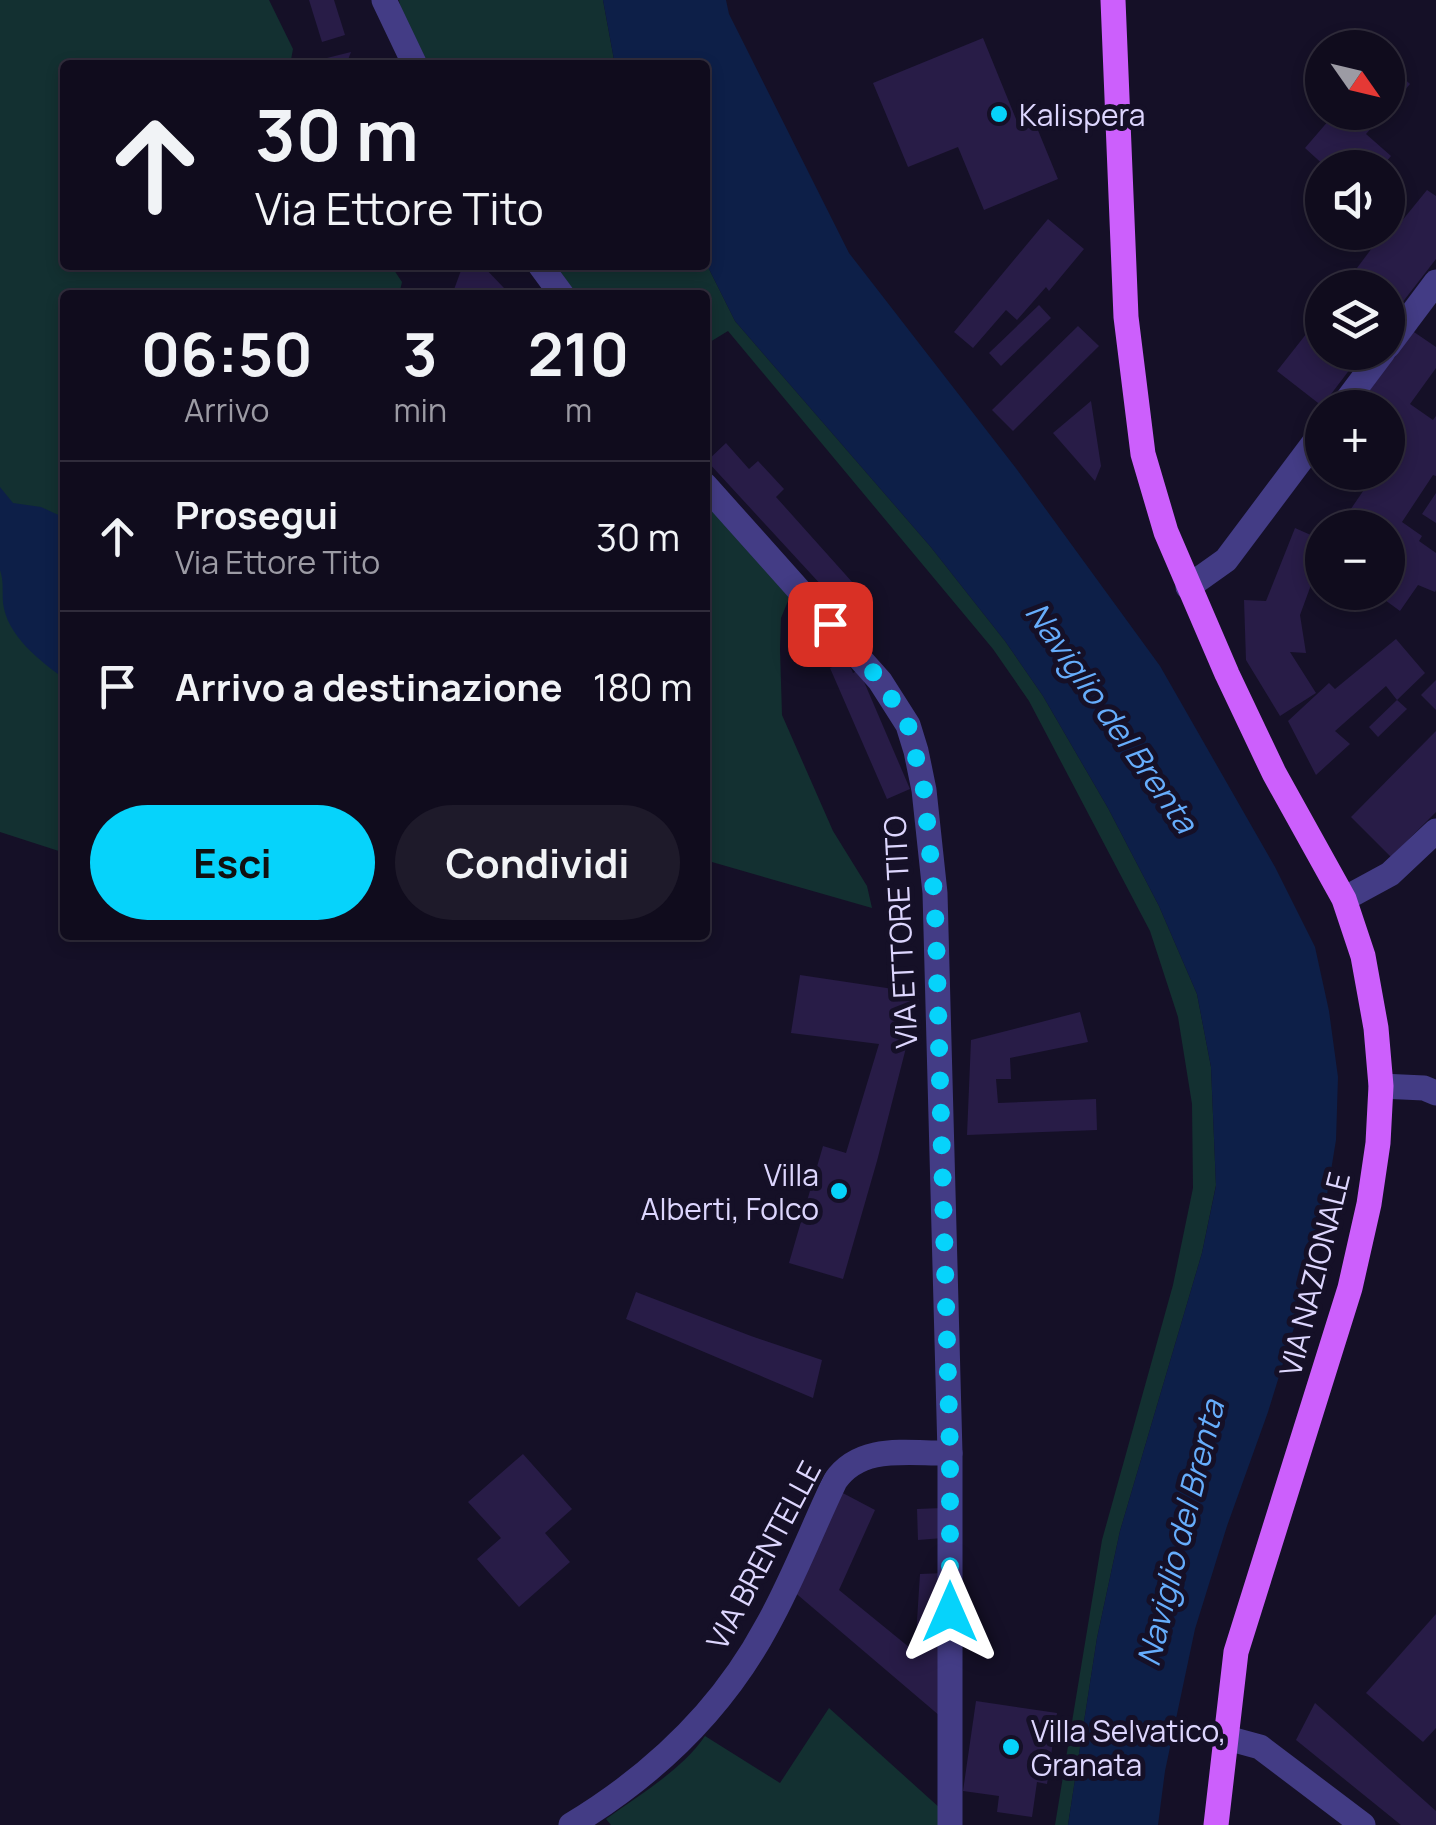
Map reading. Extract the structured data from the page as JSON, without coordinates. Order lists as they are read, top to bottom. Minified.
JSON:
{"streets":{"main road":["VIA NAZIONALE"],"street":["VIA ETTORE TITO","VIA BRENTELLE"]},"crossings":[["VIA ETTORE TITO","VIA BRENTELLE"]],"water":["Naviglio del Brenta"],"places":["Kalispera","Villa Alberti, Folco","Villa Selvatico, Granata"],"north":"bottom right","page":{"map_buttons":["+","−"],"turn":["30 m","Via Ettore Tito"],"eta":["06:50","Arrivo","3","min","210","m"],"list":[{"name":"Prosegui","note":"Via Ettore Tito","value":"30 m"},{"name":"Arrivo a destinazione","value":"180 m"}],"buttons":["Esci","Condividi"]}}
